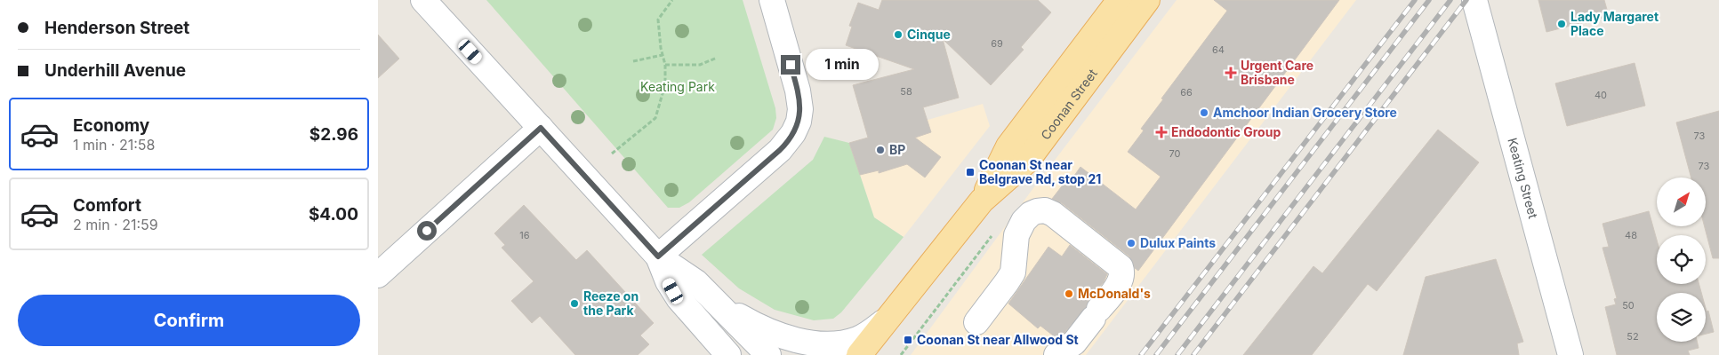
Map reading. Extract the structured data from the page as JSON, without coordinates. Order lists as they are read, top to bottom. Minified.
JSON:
{"streets":{"main road":["Coonan Street"],"street":["Keating Street"]},"parks":["Keating Park"],"places":{"other":["Lady Margaret Place","Cinque","Amchoor Indian Grocery Store","BP","Dulux Paints","McDonald's","Reeze on the Park"],"health":["Urgent Care Brisbane","Endodontic Group"],"transit":["Coonan St near Belgrave Rd, stop 21","Coonan St near Allwood St"]},"house_numbers":["69","64","58","66","40","73","70","73","16","48","50","52"],"north":"top right","page":{"banner":["Henderson Street","Underhill Avenue"],"bubble":"1 min","list":[{"name":"Economy","note":"1 min · 21:58","value":"$2.96"},{"name":"Comfort","note":"2 min · 21:59","value":"$4.00"}],"buttons":"Confirm"}}
